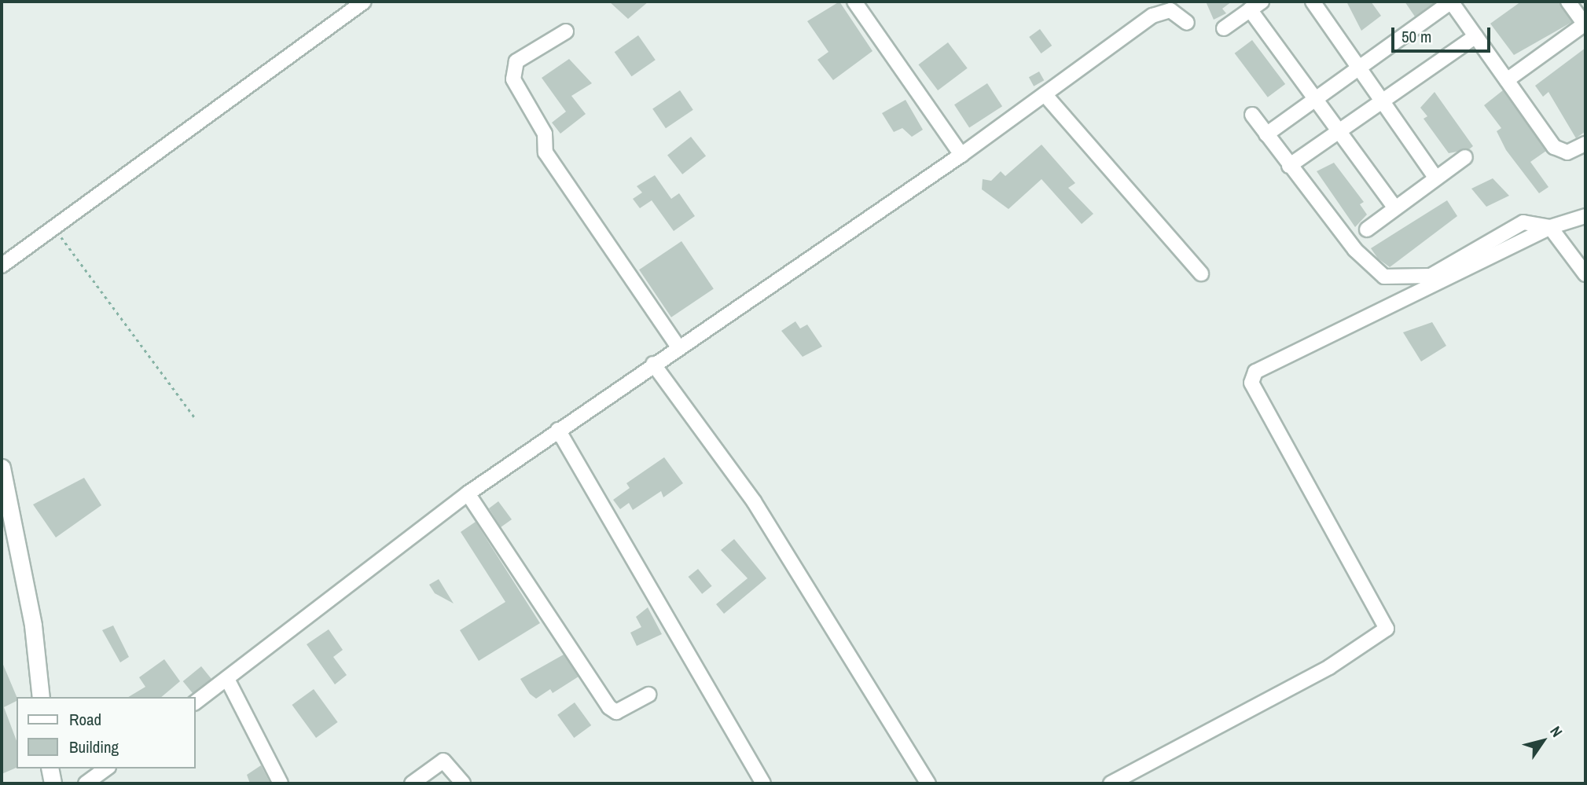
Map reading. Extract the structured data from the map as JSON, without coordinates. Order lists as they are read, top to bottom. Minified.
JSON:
{"legend":["Road","Building"],"scale_bar":"50 m","north":"top right"}
